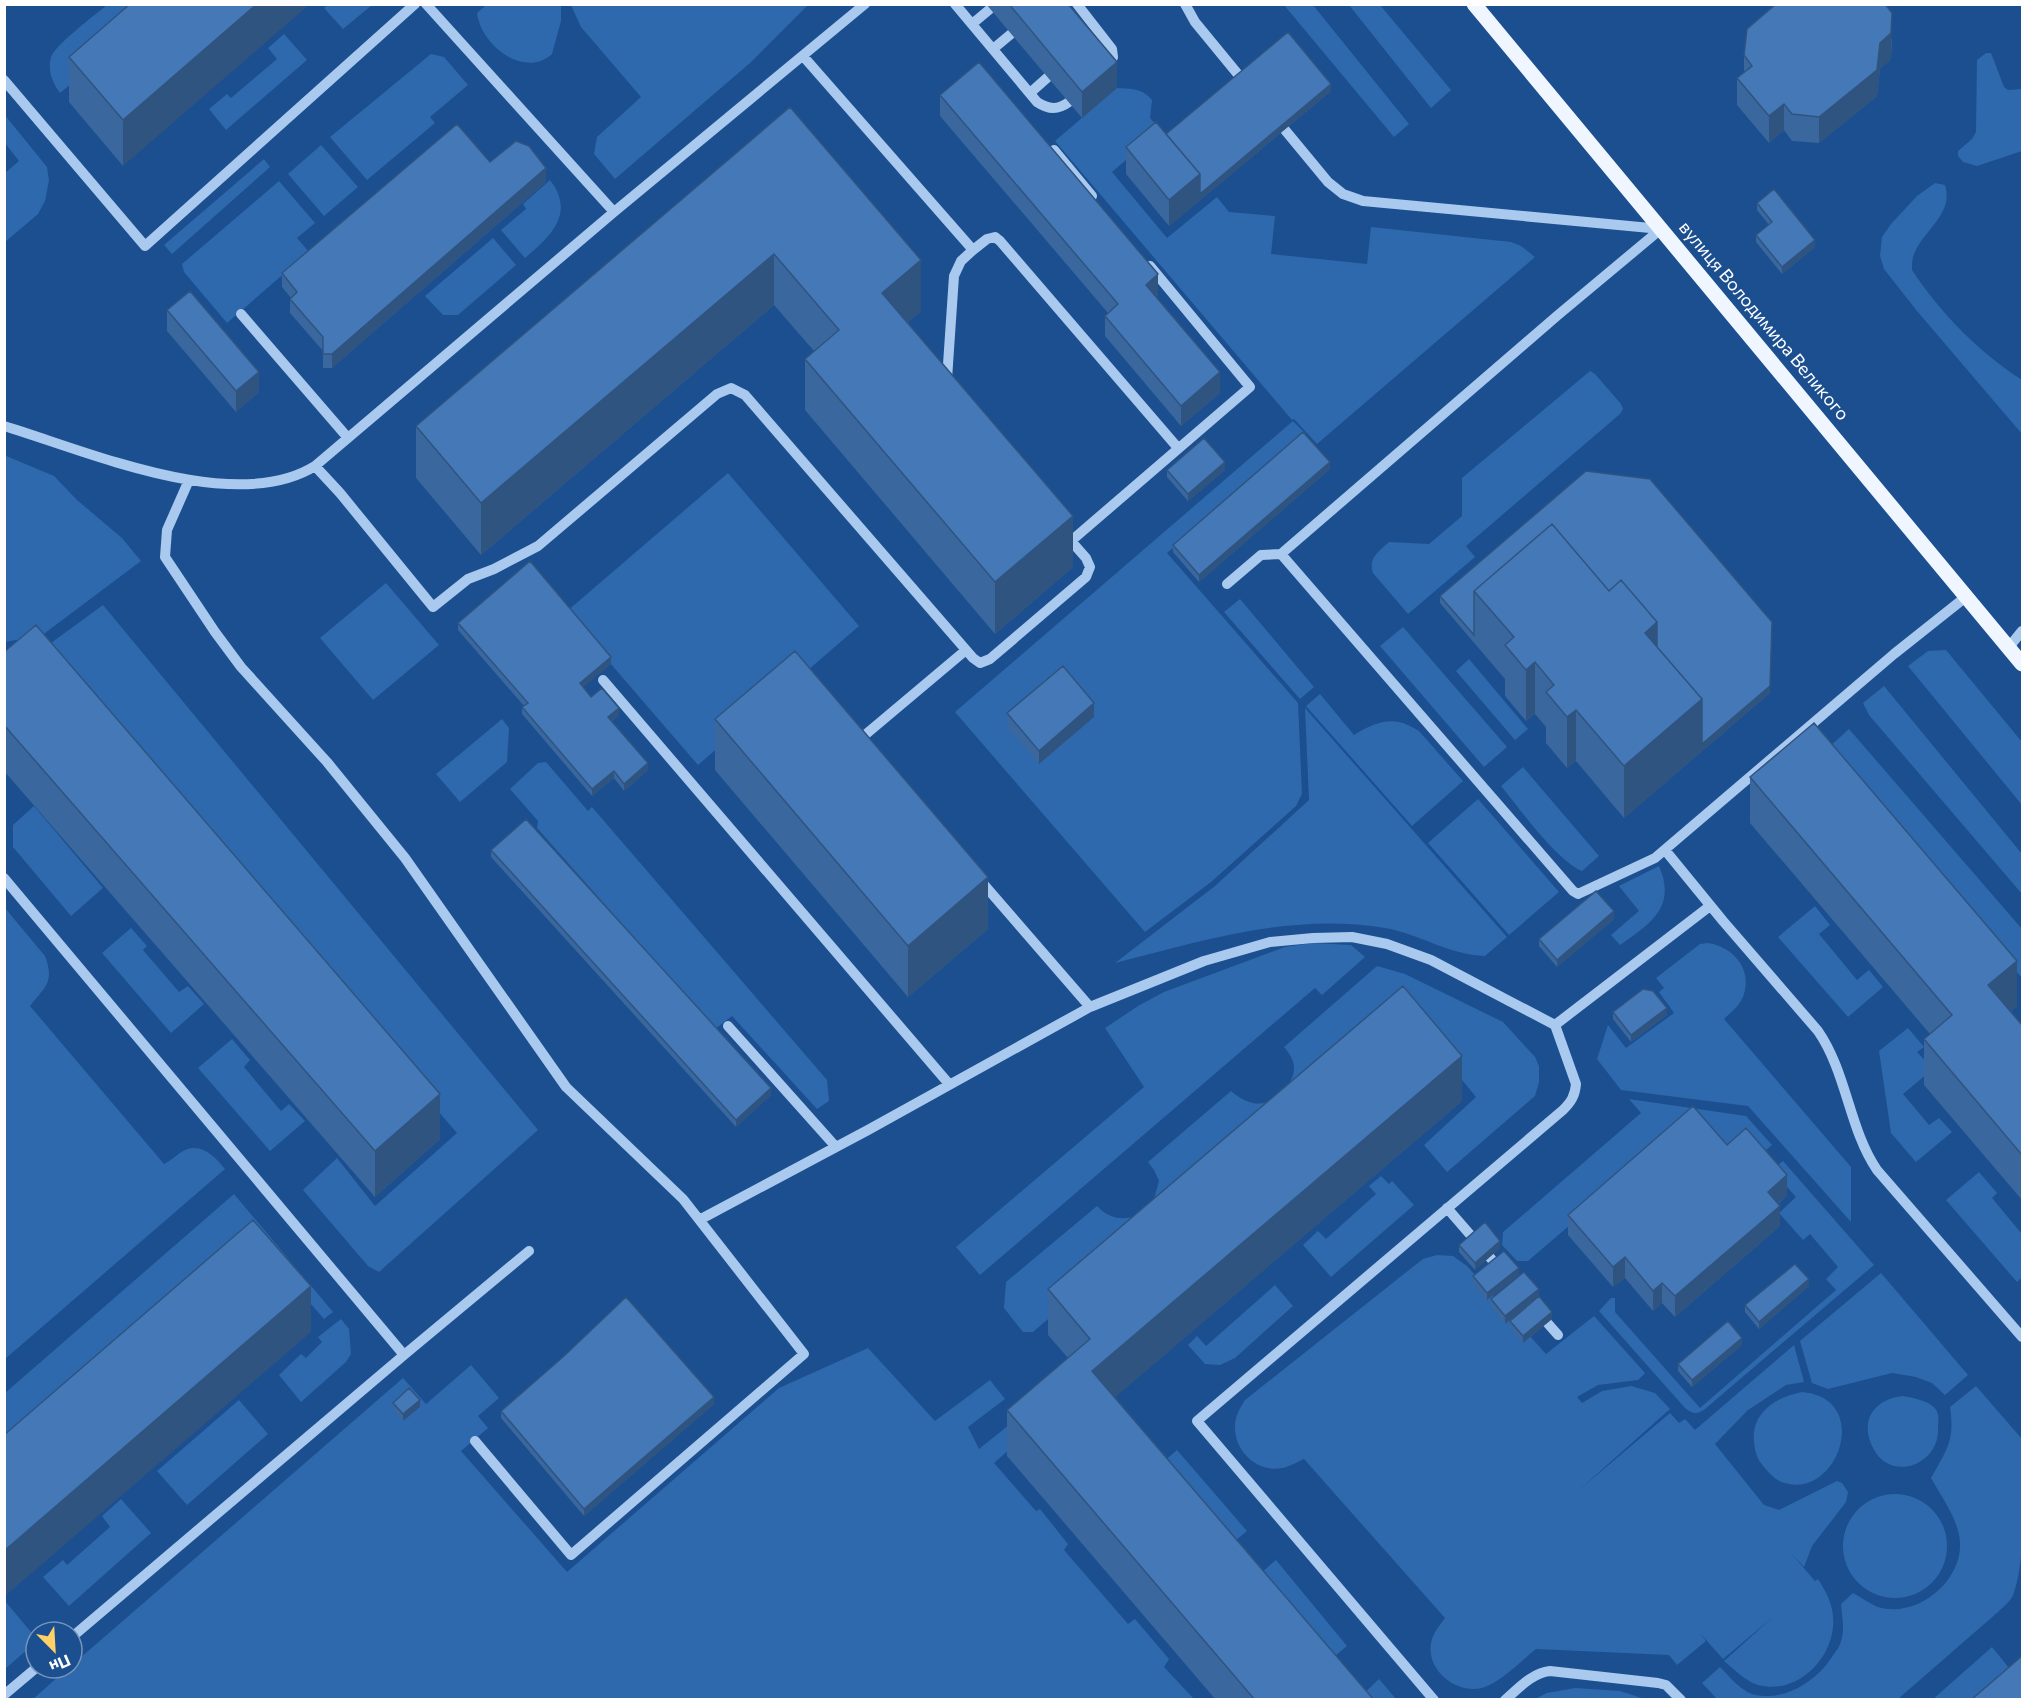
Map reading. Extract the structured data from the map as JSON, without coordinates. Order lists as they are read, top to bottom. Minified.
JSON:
{"streets":{"main road":["вулиця Володимира Великого"]},"north":"bottom right"}
